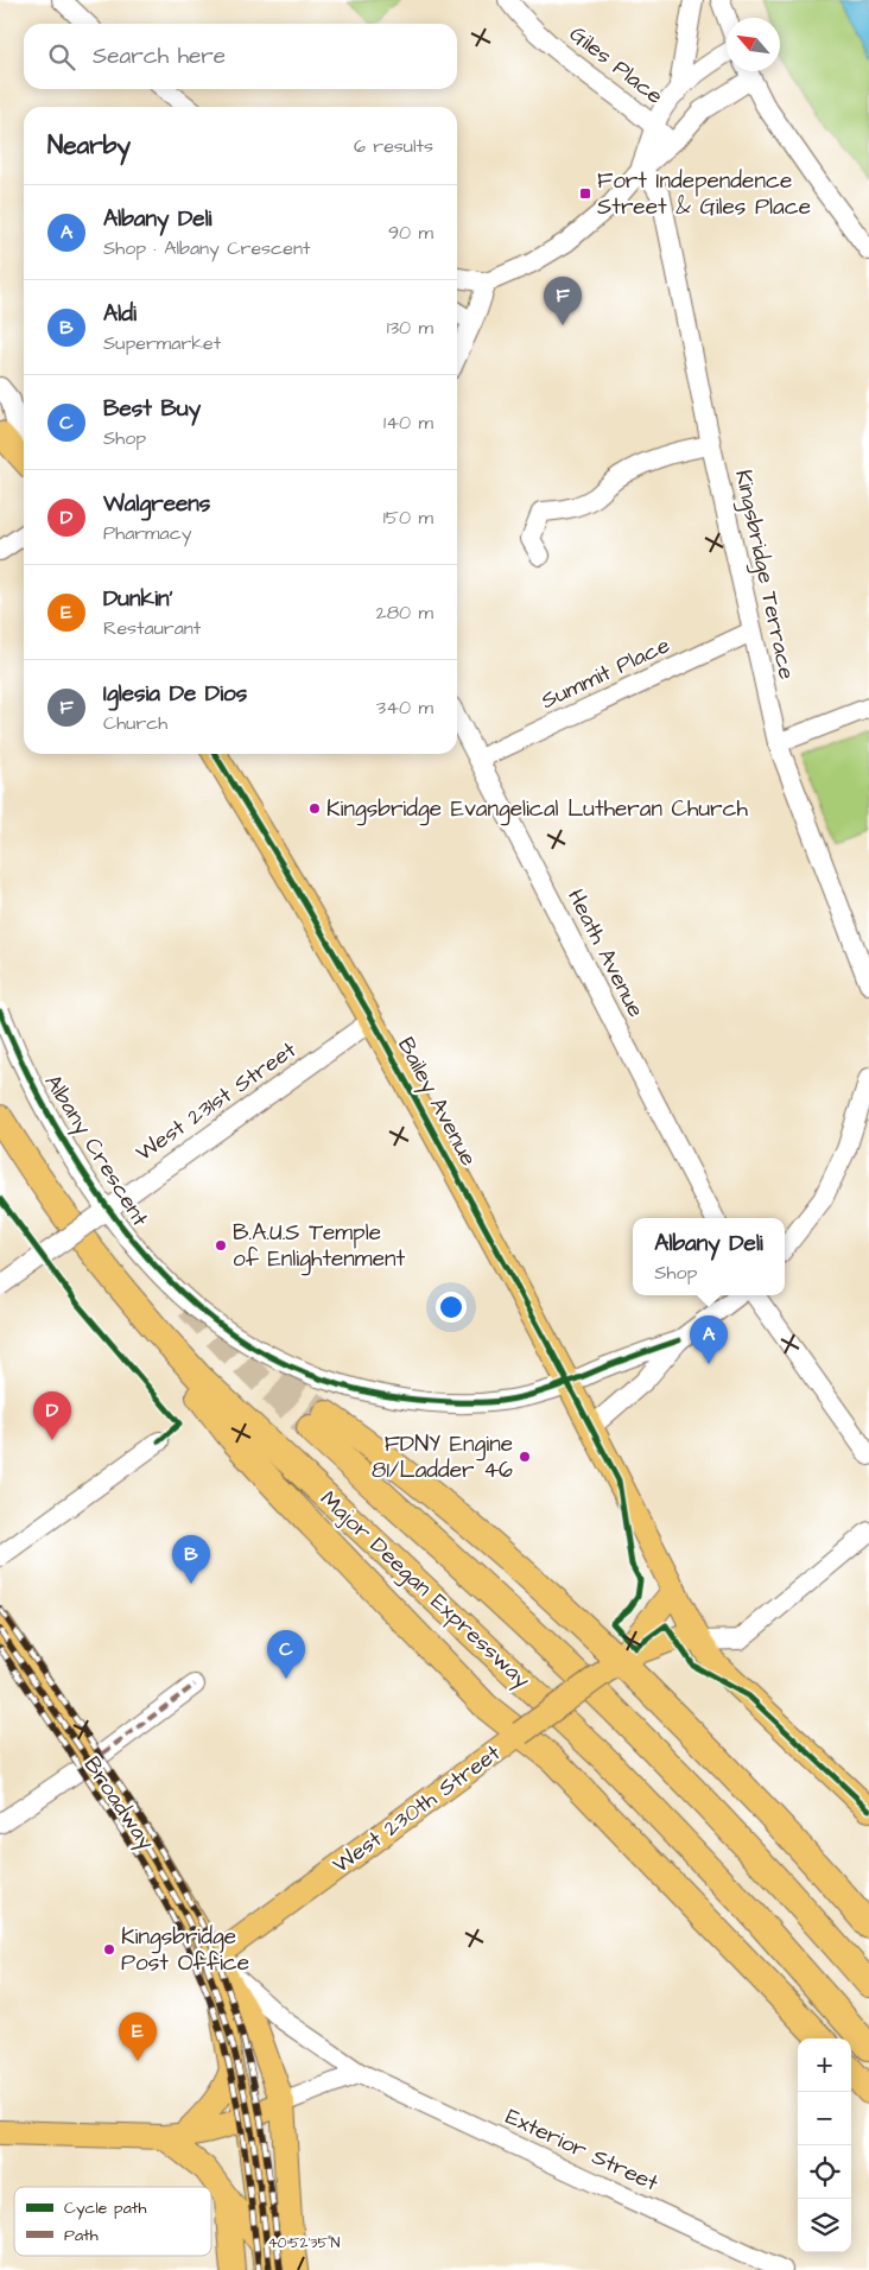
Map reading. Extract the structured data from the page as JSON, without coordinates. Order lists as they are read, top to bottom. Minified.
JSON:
{"streets":{"highway":["Major Deegan Expressway"],"main road":["Bailey Avenue","Broadway","West 230th Street"],"street":["Giles Place","Kingsbridge Terrace","Summit Place","Heath Avenue","West 231st Street","Albany Crescent","Exterior Street"]},"crossings":[["Kingsbridge Terrace","Summit Place"],["Summit Place","Heath Avenue"],["West 231st Street","Bailey Avenue"],["West 231st Street","Albany Crescent"],["Bailey Avenue","Albany Crescent"],["Bailey Avenue","West 230th Street"],["Major Deegan Expressway","West 230th Street"],["Broadway","West 230th Street"],["Broadway","Exterior Street"],["West 230th Street","Exterior Street"]],"places":{"transit":["Fort Independence Street & Giles Place"],"other":["Kingsbridge Evangelical Lutheran Church","B.A.U.S Temple of Enlightenment","FDNY Engine 81/Ladder 46","Kingsbridge Post Office"]},"legend":["Cycle path","Path"],"north":"top left","page":{"search":"Search here","heading":["Nearby","6 results"],"list":[{"mark":"A","name":"Albany Deli","note":"Shop · Albany Crescent","value":"90 m"},{"mark":"B","name":"Aldi","note":"Supermarket","value":"130 m"},{"mark":"C","name":"Best Buy","note":"Shop","value":"140 m"},{"mark":"D","name":"Walgreens","note":"Pharmacy","value":"150 m"},{"mark":"E","name":"Dunkin'","note":"Restaurant","value":"280 m"},{"mark":"F","name":"Iglesia De Dios","note":"Church","value":"340 m"}],"pins":["F","A","D","B","C","E"],"popup":["Albany Deli","Shop"],"map_buttons":["+","−"]},"coordinates":["40°52'35\"N"]}
